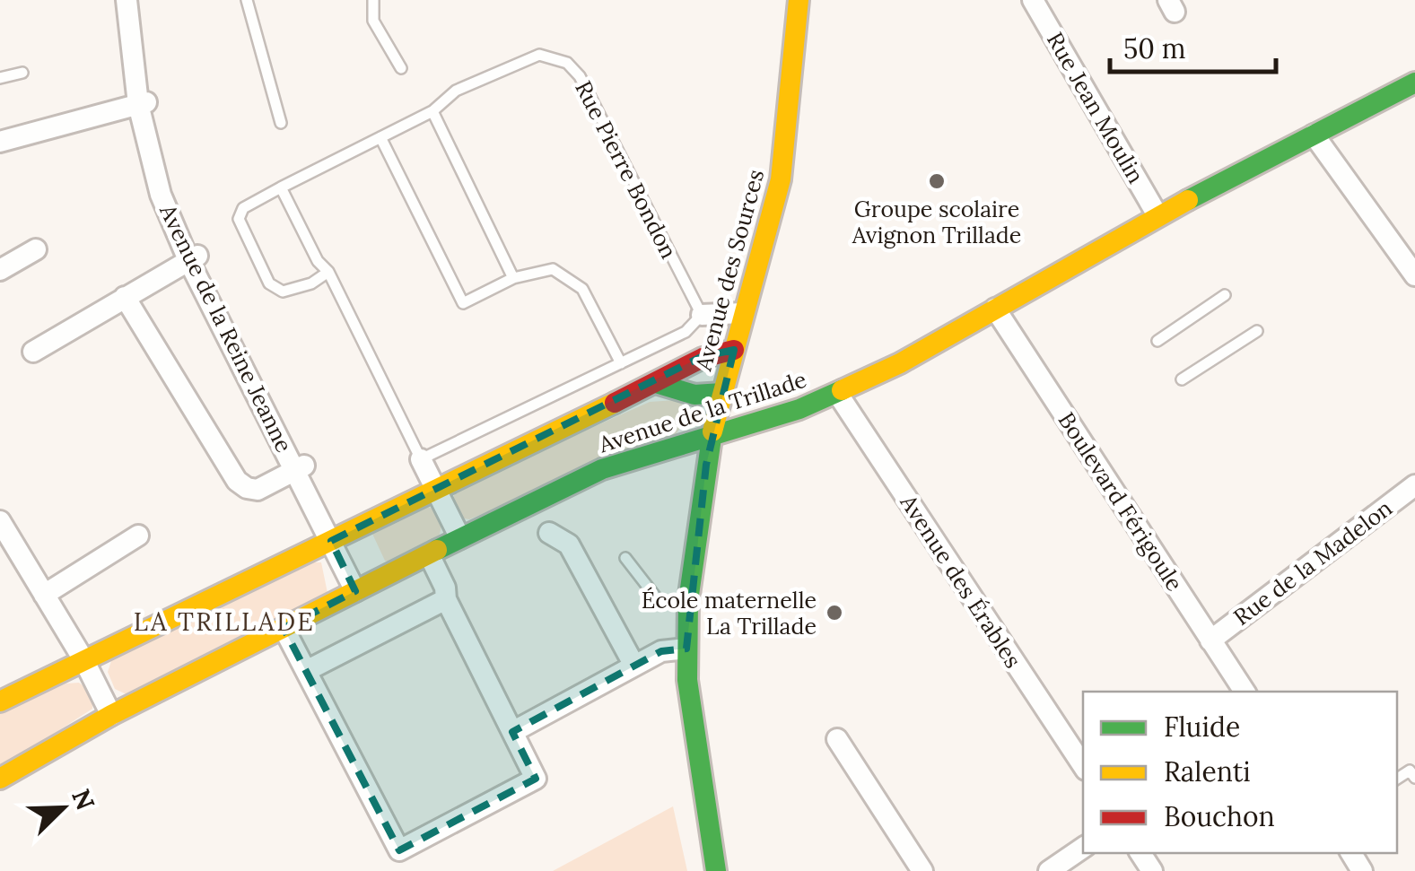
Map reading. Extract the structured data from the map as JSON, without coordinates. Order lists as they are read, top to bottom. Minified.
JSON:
{"streets":{"street":["Rue Jean Moulin","Avenue des Sources","Avenue de la Reine Jeanne","Avenue de la Trillade","Boulevard Férigoule","Rue de la Madelon","Avenue des Érables"],"lane":["Rue Pierre Bondon"]},"crossings":[["Rue Jean Moulin","Avenue de la Trillade"],["Avenue des Sources","Avenue de la Trillade"],["Avenue de la Reine Jeanne","Avenue de la Trillade"],["Avenue de la Trillade","Boulevard Férigoule"],["Avenue de la Trillade","Avenue des Érables"],["Boulevard Férigoule","Rue de la Madelon"]],"districts":["LA TRILLADE"],"places":["Groupe scolaire Avignon Trillade","École maternelle La Trillade"],"legend":["Fluide","Ralenti","Bouchon"],"scale_bar":"50 m","north":"top right"}
